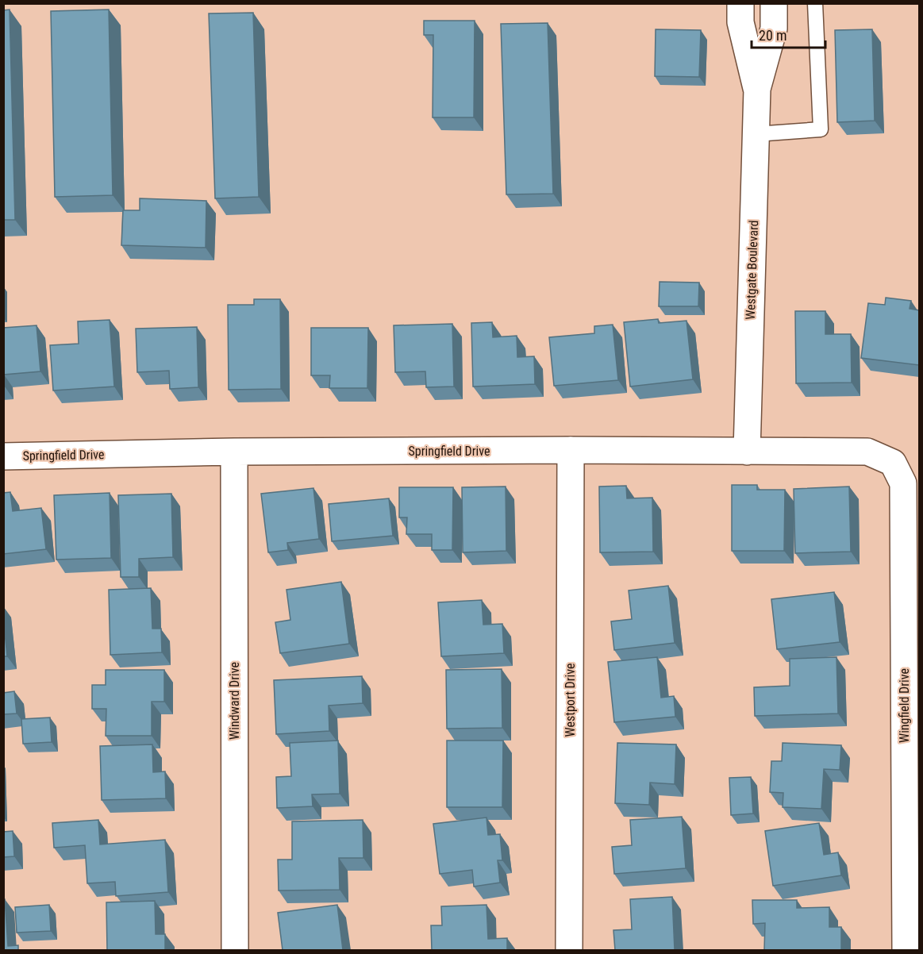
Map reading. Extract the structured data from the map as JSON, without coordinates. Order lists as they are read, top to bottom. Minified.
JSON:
{"streets":{"street":["Westgate Boulevard","Springfield Drive","Westport Drive","Windward Drive","Wingfield Drive"]},"crossings":[["Westgate Boulevard","Springfield Drive"],["Springfield Drive","Westport Drive"],["Springfield Drive","Windward Drive"],["Springfield Drive","Wingfield Drive"]],"scale_bar":"20 m"}
